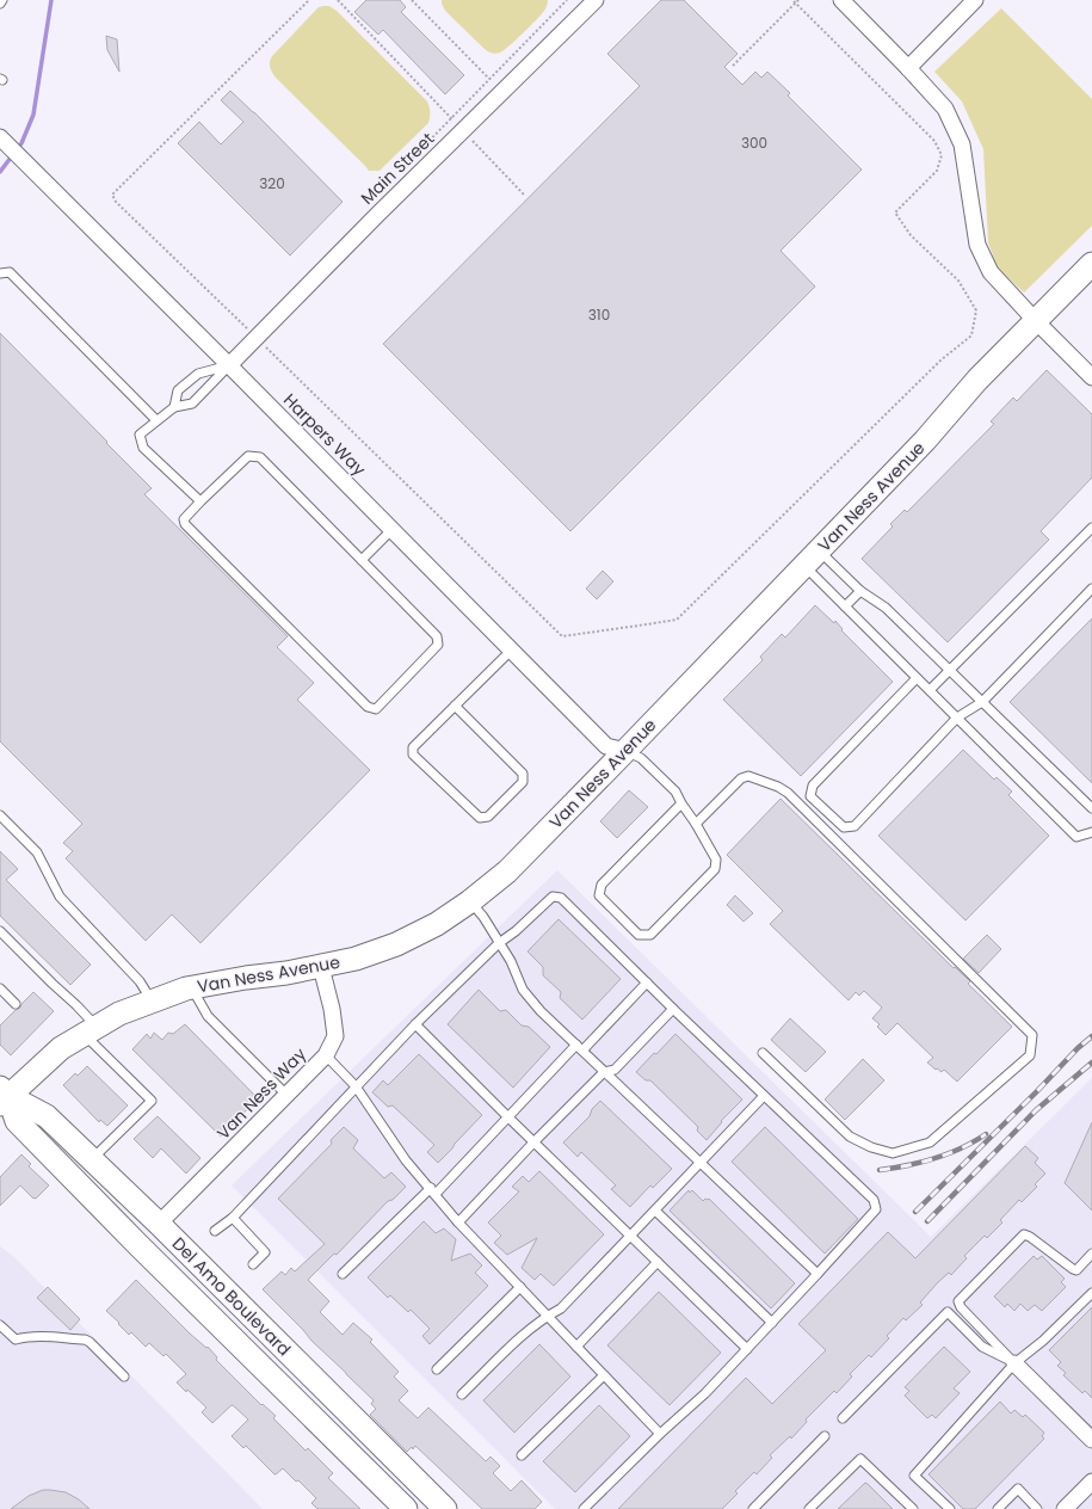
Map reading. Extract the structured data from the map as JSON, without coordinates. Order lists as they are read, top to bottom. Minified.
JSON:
{"streets":{"main road":["Van Ness Avenue","Del Amo Boulevard"],"street":["Main Street","Harpers Way","Van Ness Way"]},"crossings":[["Main Street","Harpers Way"],["Harpers Way","Van Ness Avenue"],["Van Ness Avenue","Van Ness Way"],["Van Ness Avenue","Del Amo Boulevard"],["Van Ness Way","Del Amo Boulevard"]],"house_numbers":["300","320","310"]}
